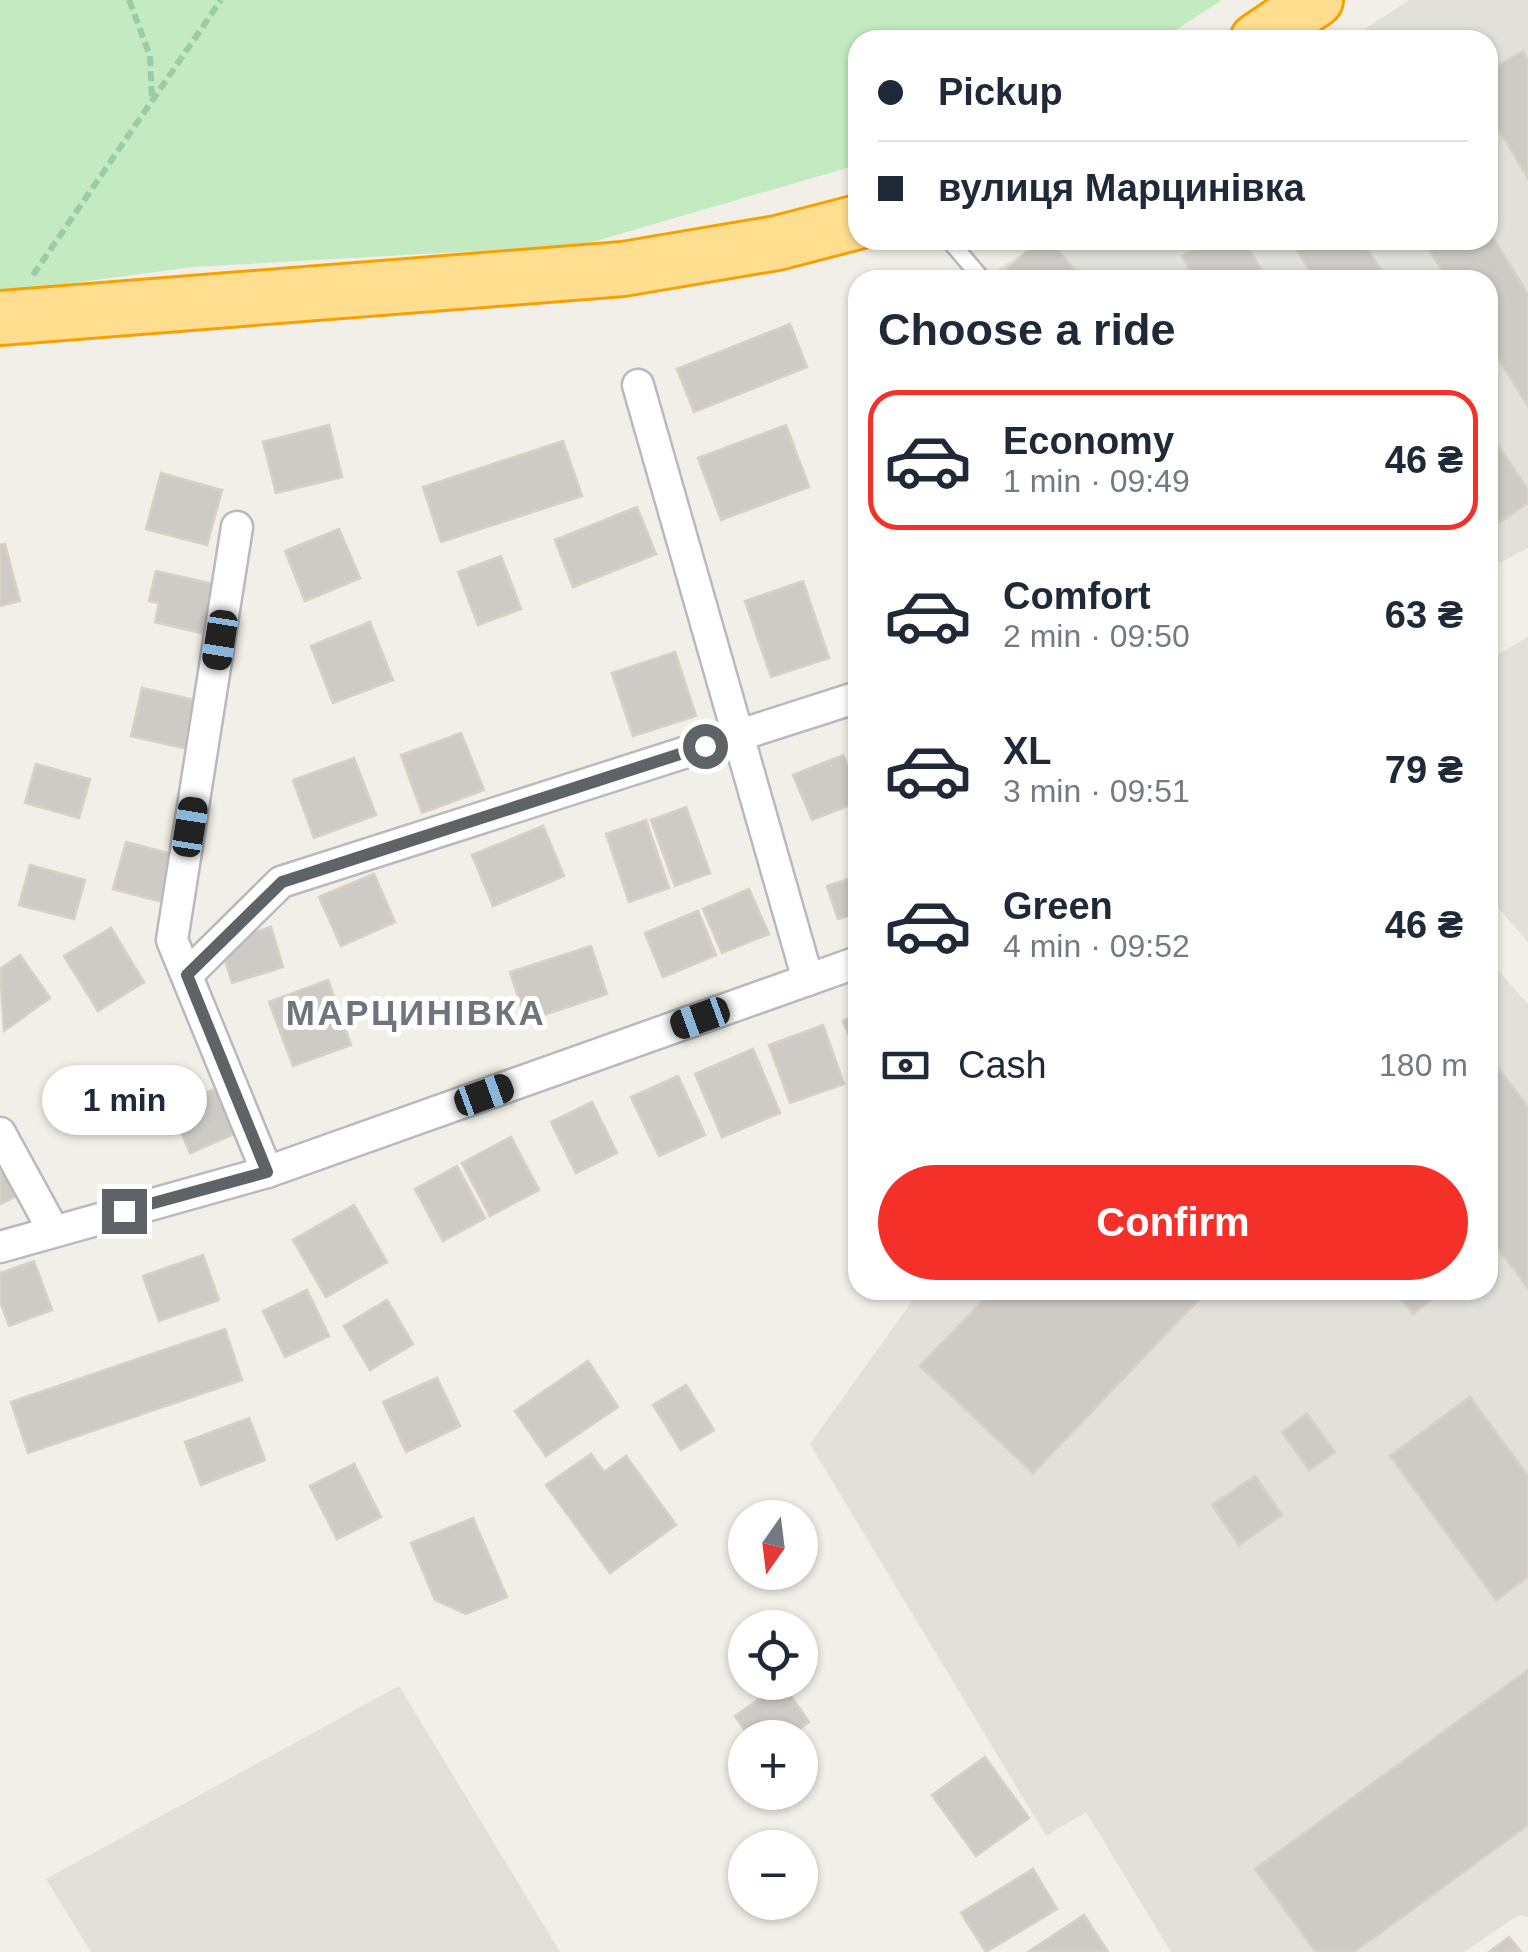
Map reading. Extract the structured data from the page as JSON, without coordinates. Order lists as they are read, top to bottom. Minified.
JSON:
{"districts":["МАРЦИНІВКА"],"north":"bottom","page":{"banner":["Pickup","вулиця Марцинівка"],"heading":"Choose a ride","list":[{"name":"Economy","note":"1 min · 09:49","value":"46 ₴"},{"name":"Comfort","note":"2 min · 09:50","value":"63 ₴"},{"name":"XL","note":"3 min · 09:51","value":"79 ₴"},{"name":"Green","note":"4 min · 09:52","value":"46 ₴"}],"pay":["Cash","180 m"],"bubble":"1 min","buttons":"Confirm","map_buttons":["+","−"]}}
